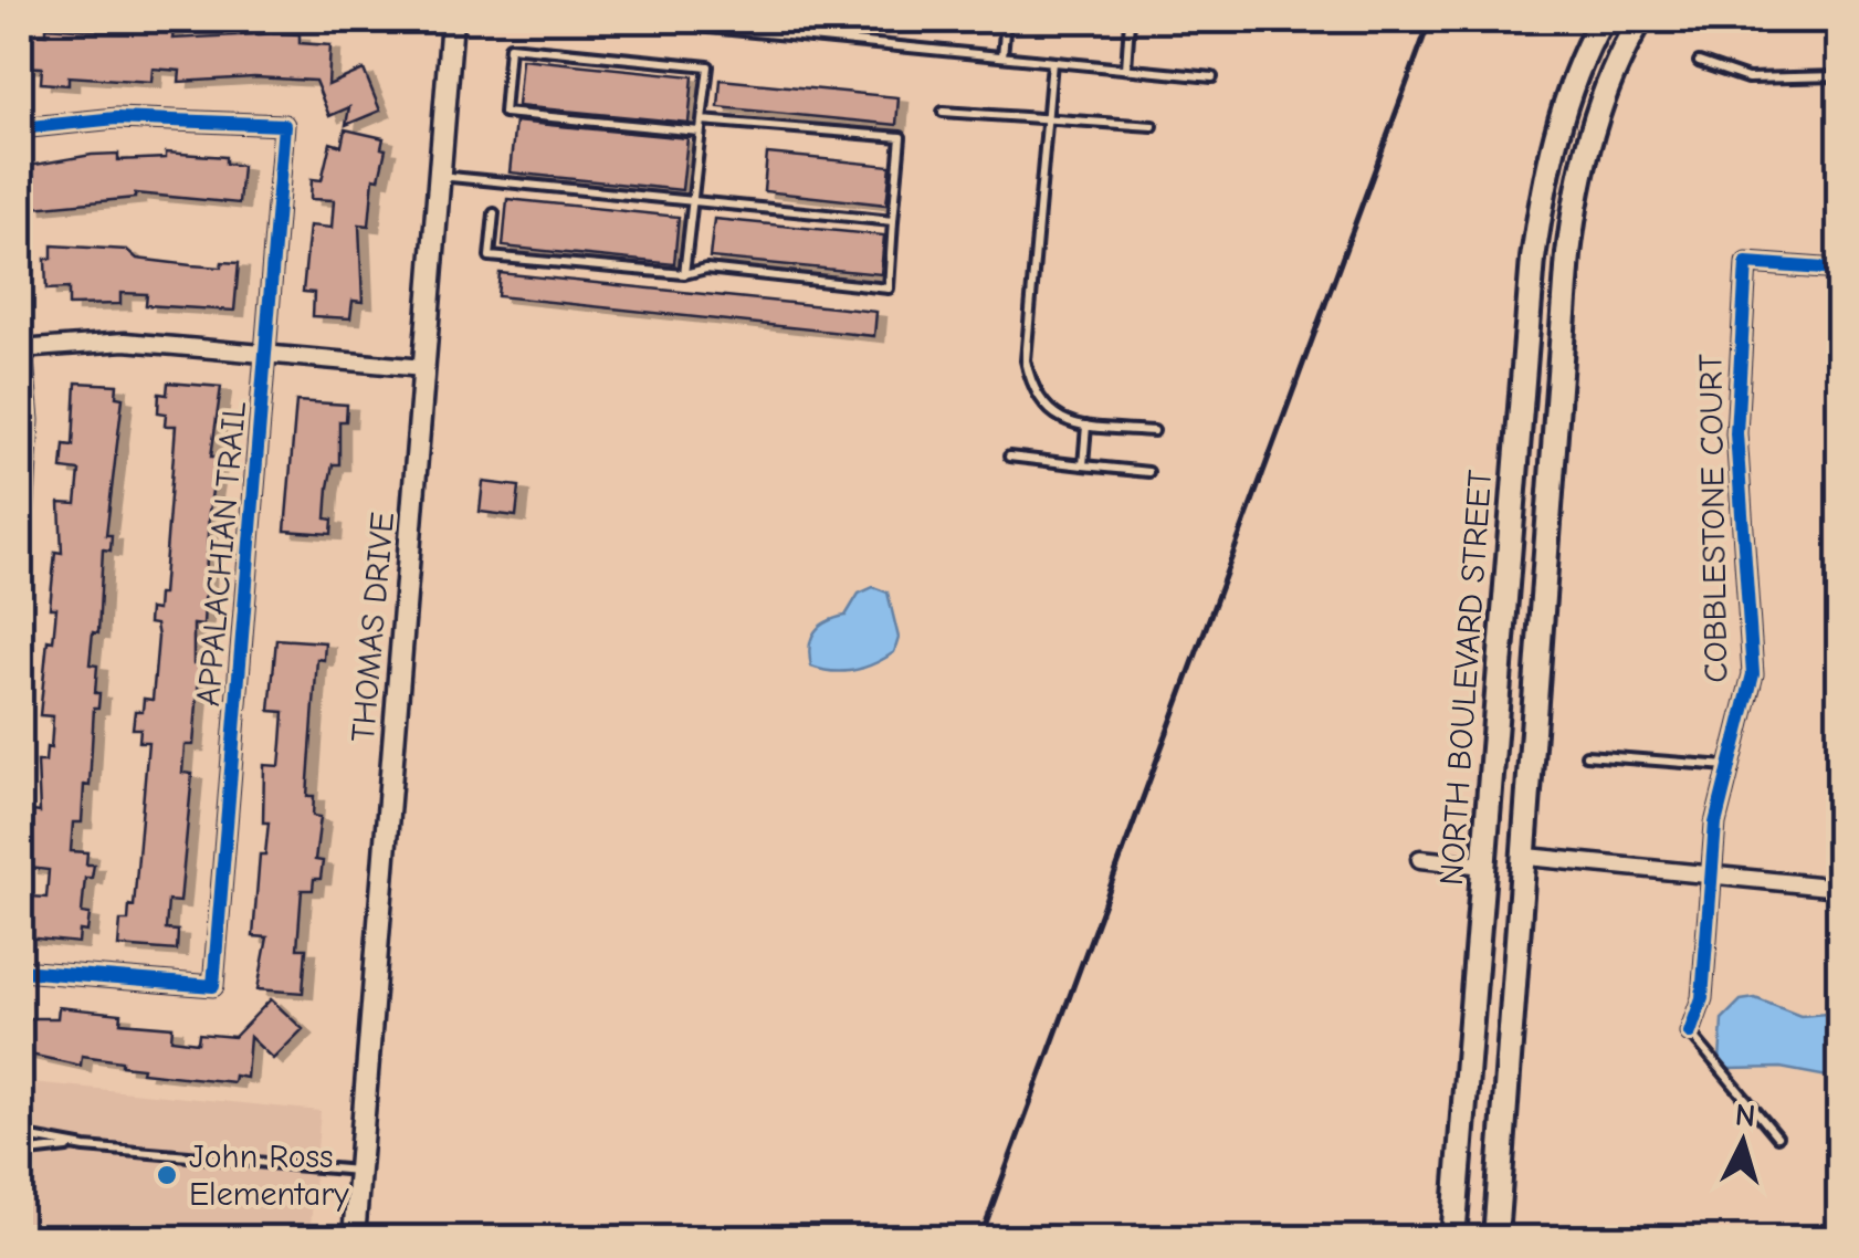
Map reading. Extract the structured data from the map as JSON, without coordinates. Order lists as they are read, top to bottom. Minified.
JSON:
{"streets":{"main road":["NORTH BOULEVARD STREET"],"street":["COBBLESTONE COURT","APPALACHIAN TRAIL","THOMAS DRIVE"]},"places":["John Ross Elementary"],"north":"top"}
